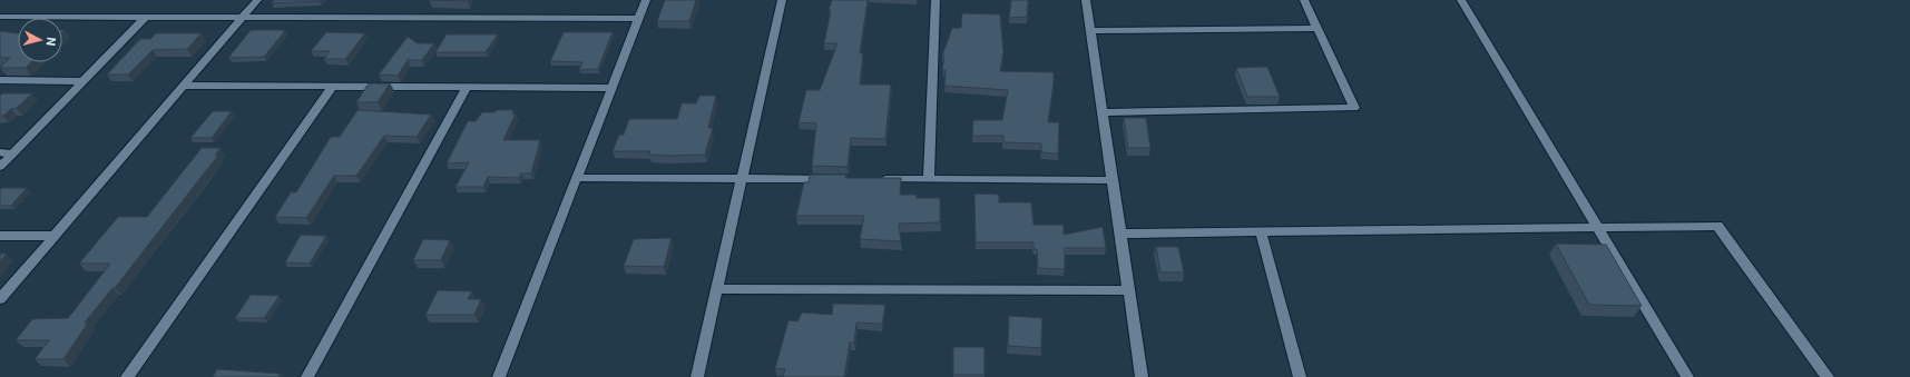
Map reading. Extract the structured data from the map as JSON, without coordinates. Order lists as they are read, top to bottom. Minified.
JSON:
{"north":"right"}
